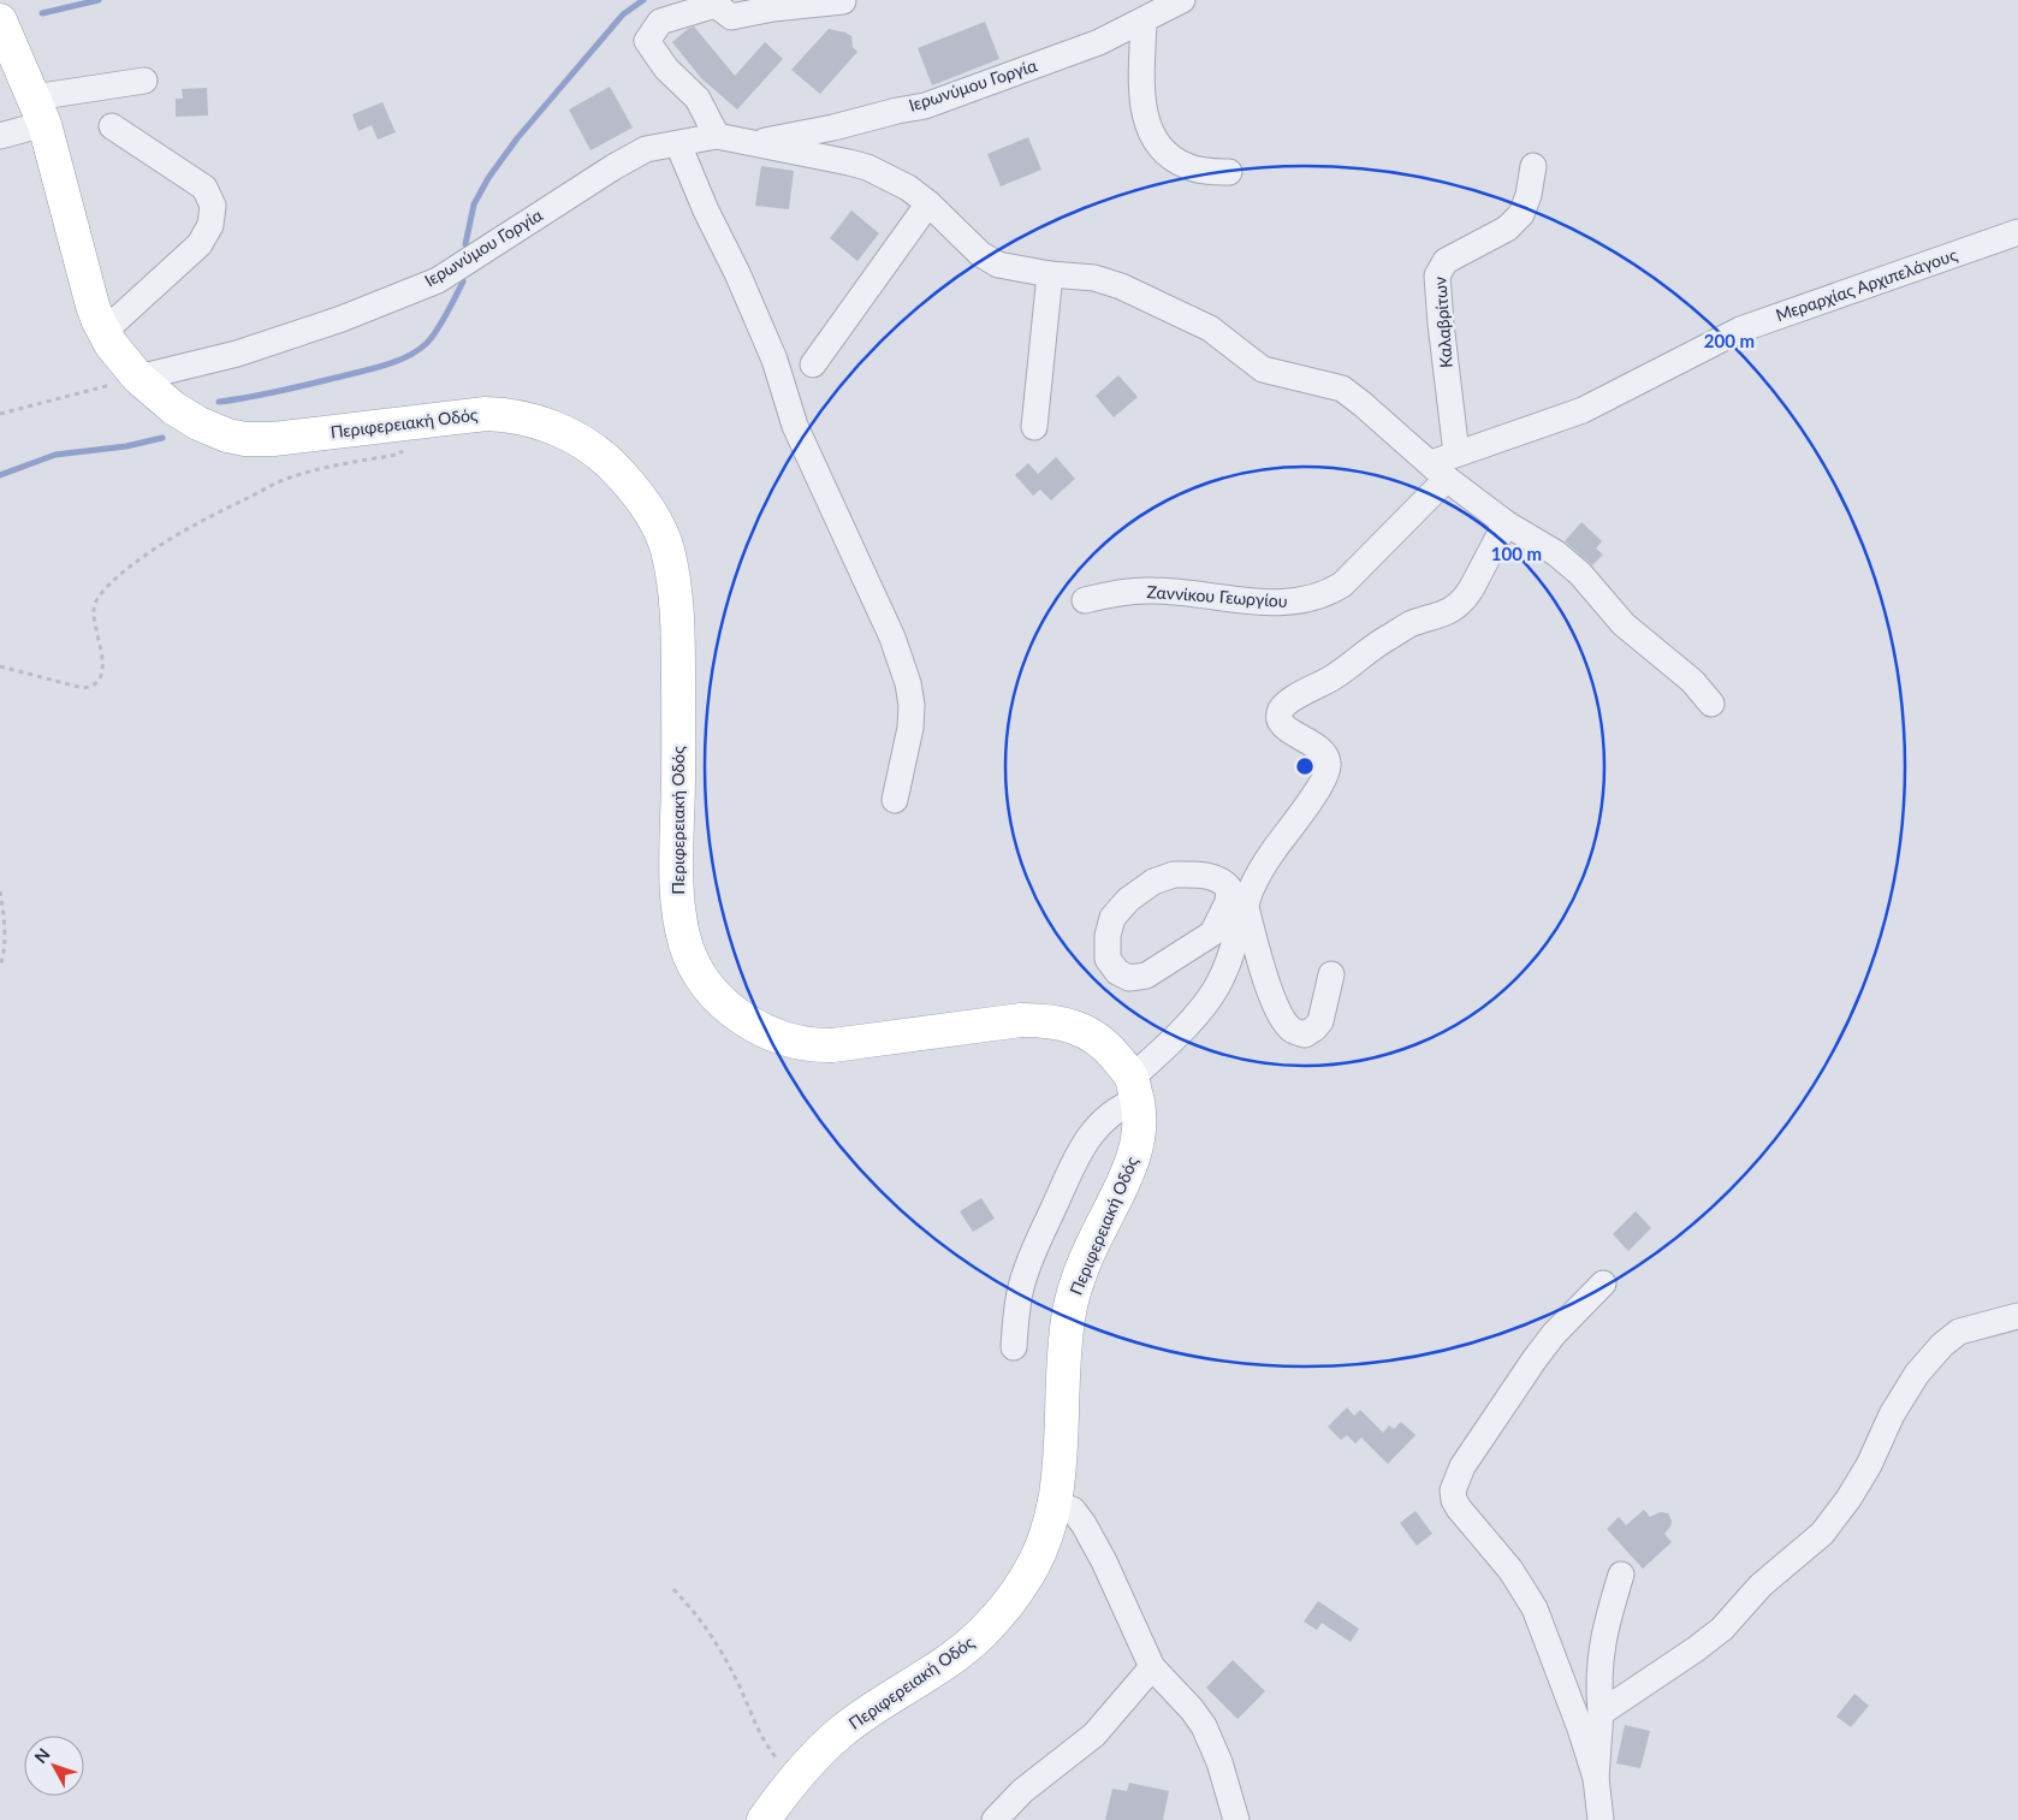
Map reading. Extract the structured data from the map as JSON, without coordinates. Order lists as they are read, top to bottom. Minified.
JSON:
{"streets":{"main road":["Περιφερειακή Οδός"],"street":["Ιερωνύμου Γοργία","Μεραρχίας Αρχιπελάγους","Καλαβρίτων","Ζαννίκου Γεωργίου"]},"crossings":[["Ιερωνύμου Γοργία","Περιφερειακή Οδός"],["Μεραρχίας Αρχιπελάγους","Καλαβρίτων"],["Μεραρχίας Αρχιπελάγους","Ζαννίκου Γεωργίου"]],"north":"top left","rings":["200 m","100 m"]}
